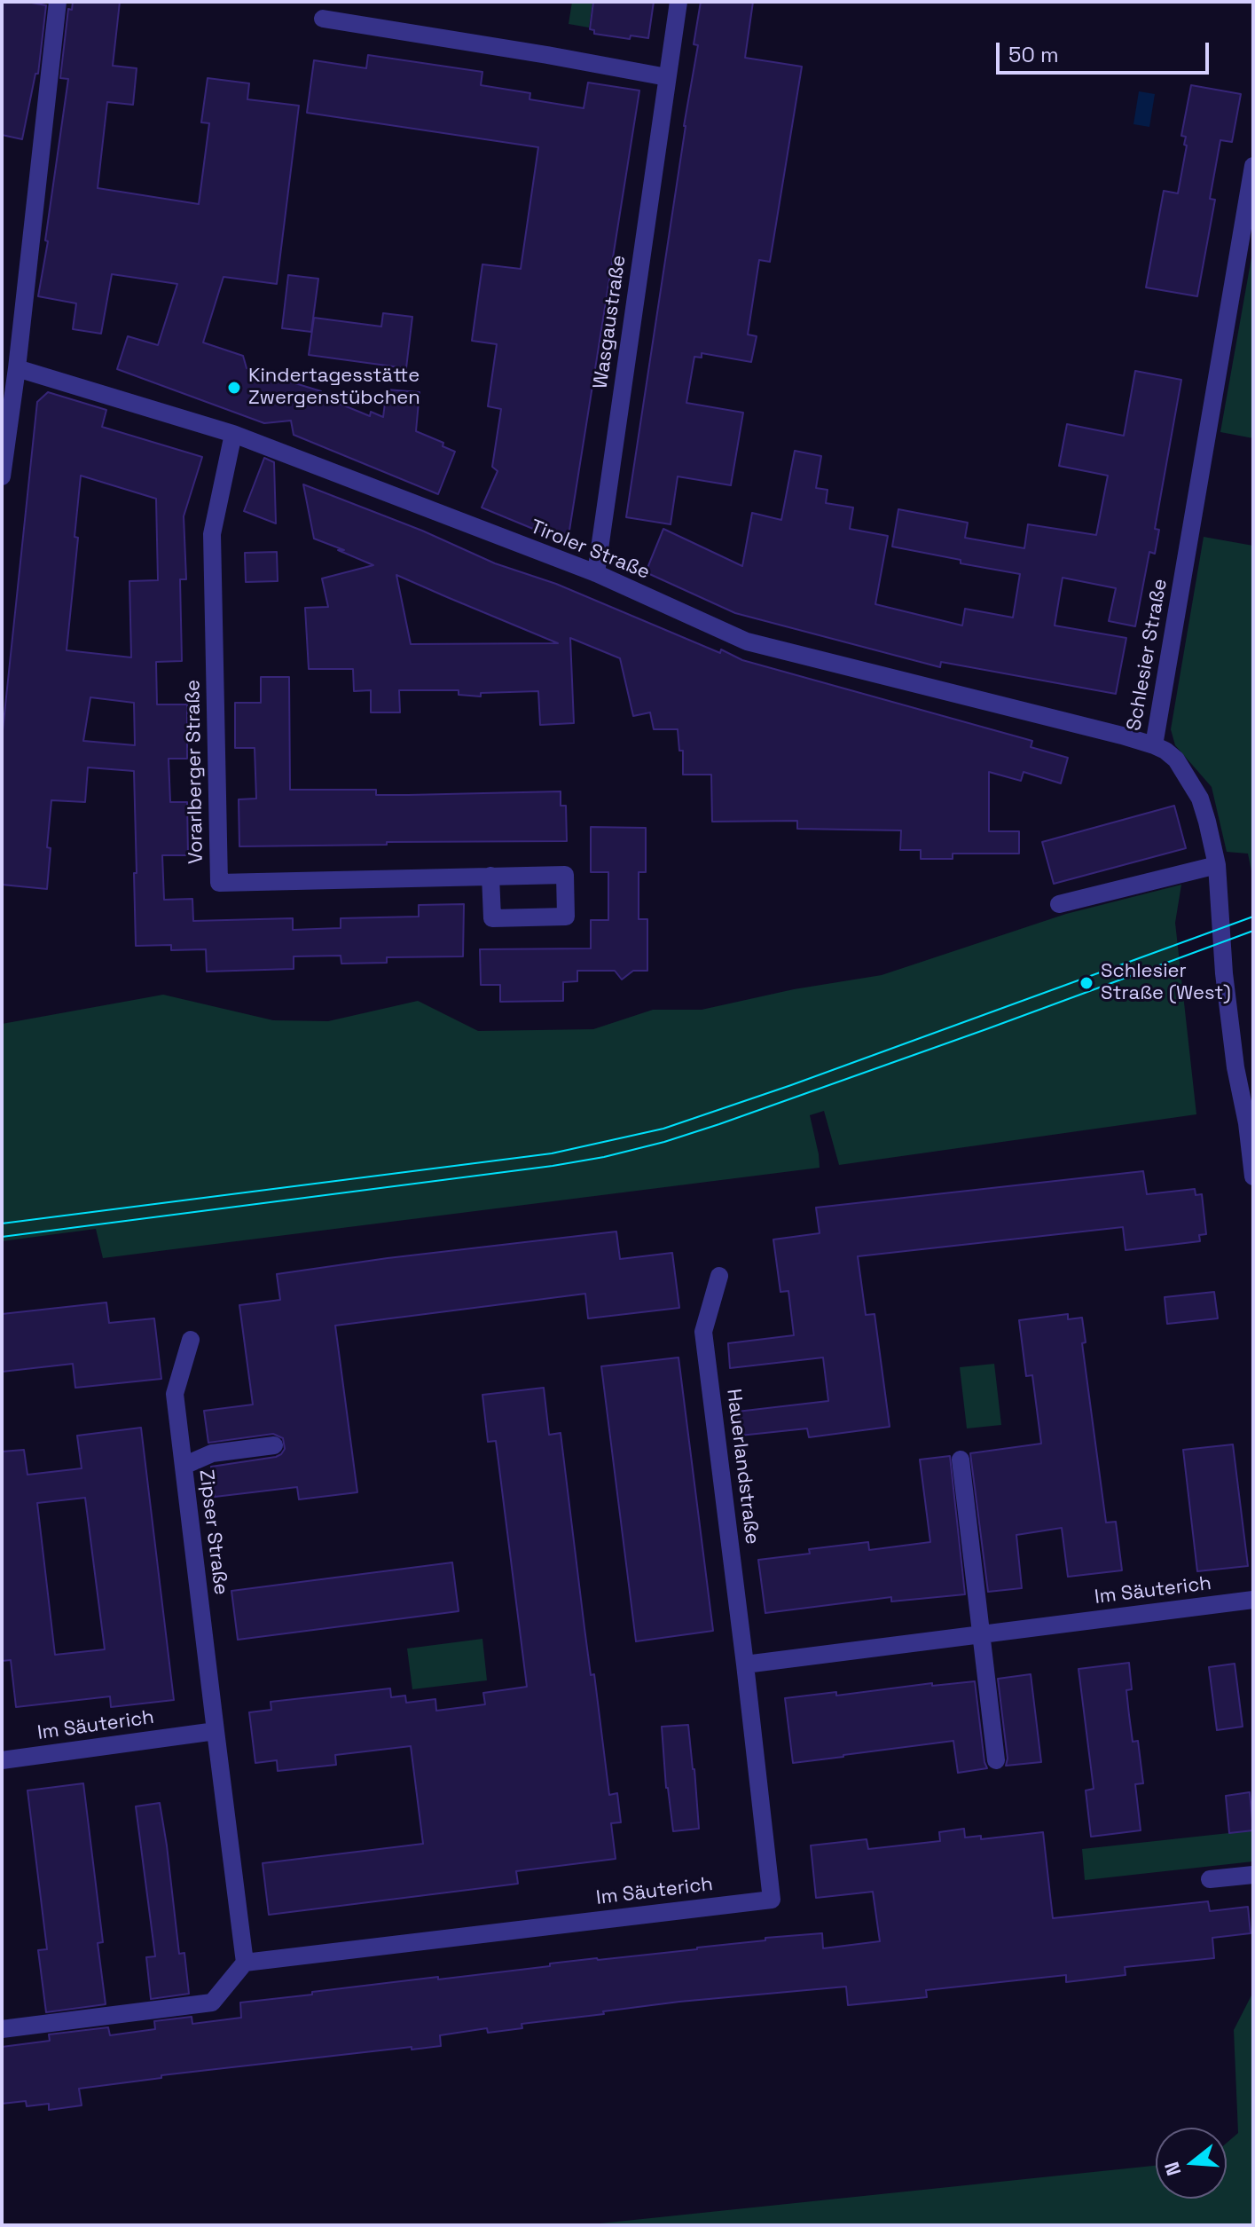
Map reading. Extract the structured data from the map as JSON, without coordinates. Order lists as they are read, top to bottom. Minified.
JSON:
{"streets":{"street":["Wasgaustraße","Tiroler Straße","Schlesier Straße","Vorarlberger Straße","Hauerlandstraße","Zipser Straße","Im Säuterich"]},"crossings":[["Wasgaustraße","Tiroler Straße"],["Tiroler Straße","Schlesier Straße"],["Tiroler Straße","Vorarlberger Straße"],["Hauerlandstraße","Im Säuterich"],["Zipser Straße","Im Säuterich"]],"places":["Kindertagesstätte Zwergenstübchen","Schlesier Straße (West)"],"scale_bar":"50 m","north":"left"}
